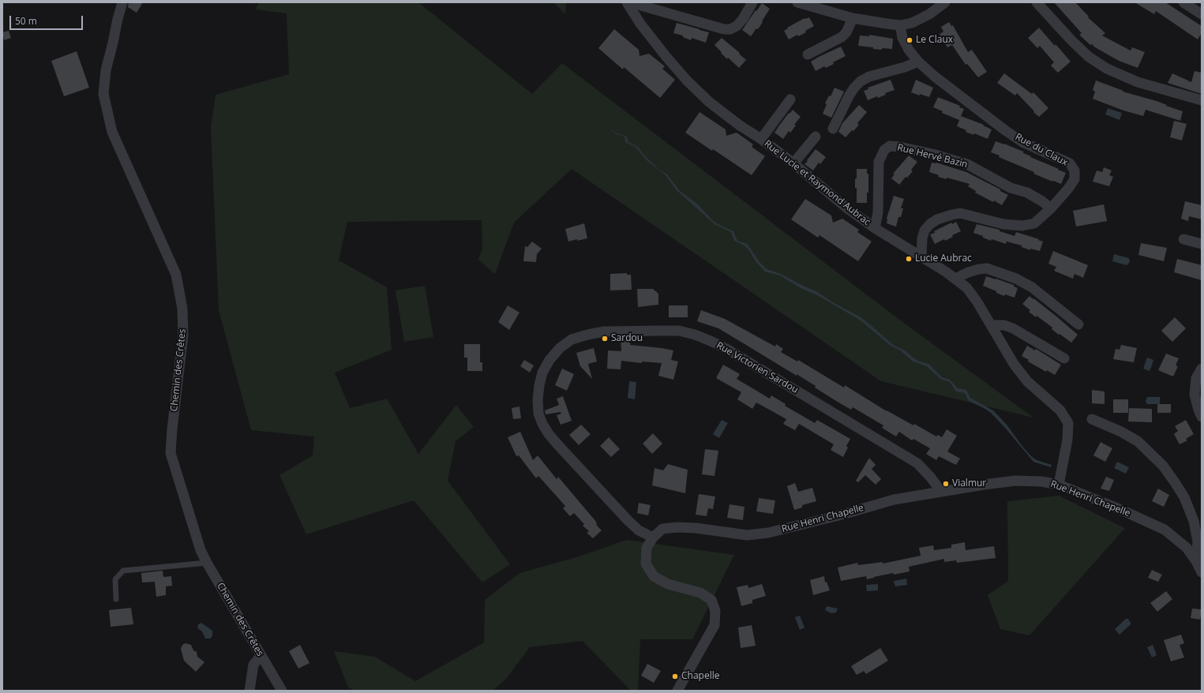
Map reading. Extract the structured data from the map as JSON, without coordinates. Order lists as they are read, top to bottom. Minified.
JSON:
{"streets":{"street":["Rue du Claux","Rue Hervé Bazin","Rue Lucie et Raymond Aubrac","Rue Victorien Sardou","Chemin des Crêtes","Rue Henri Chapelle"]},"crossings":[["Rue du Claux","Rue Hervé Bazin"],["Rue du Claux","Rue Lucie et Raymond Aubrac"],["Rue Hervé Bazin","Rue Lucie et Raymond Aubrac"],["Rue Lucie et Raymond Aubrac","Rue Henri Chapelle"],["Rue Victorien Sardou","Rue Henri Chapelle"]],"places":["Le Claux","Lucie Aubrac","Sardou","Vialmur","Chapelle"],"scale_bar":"50 m"}
